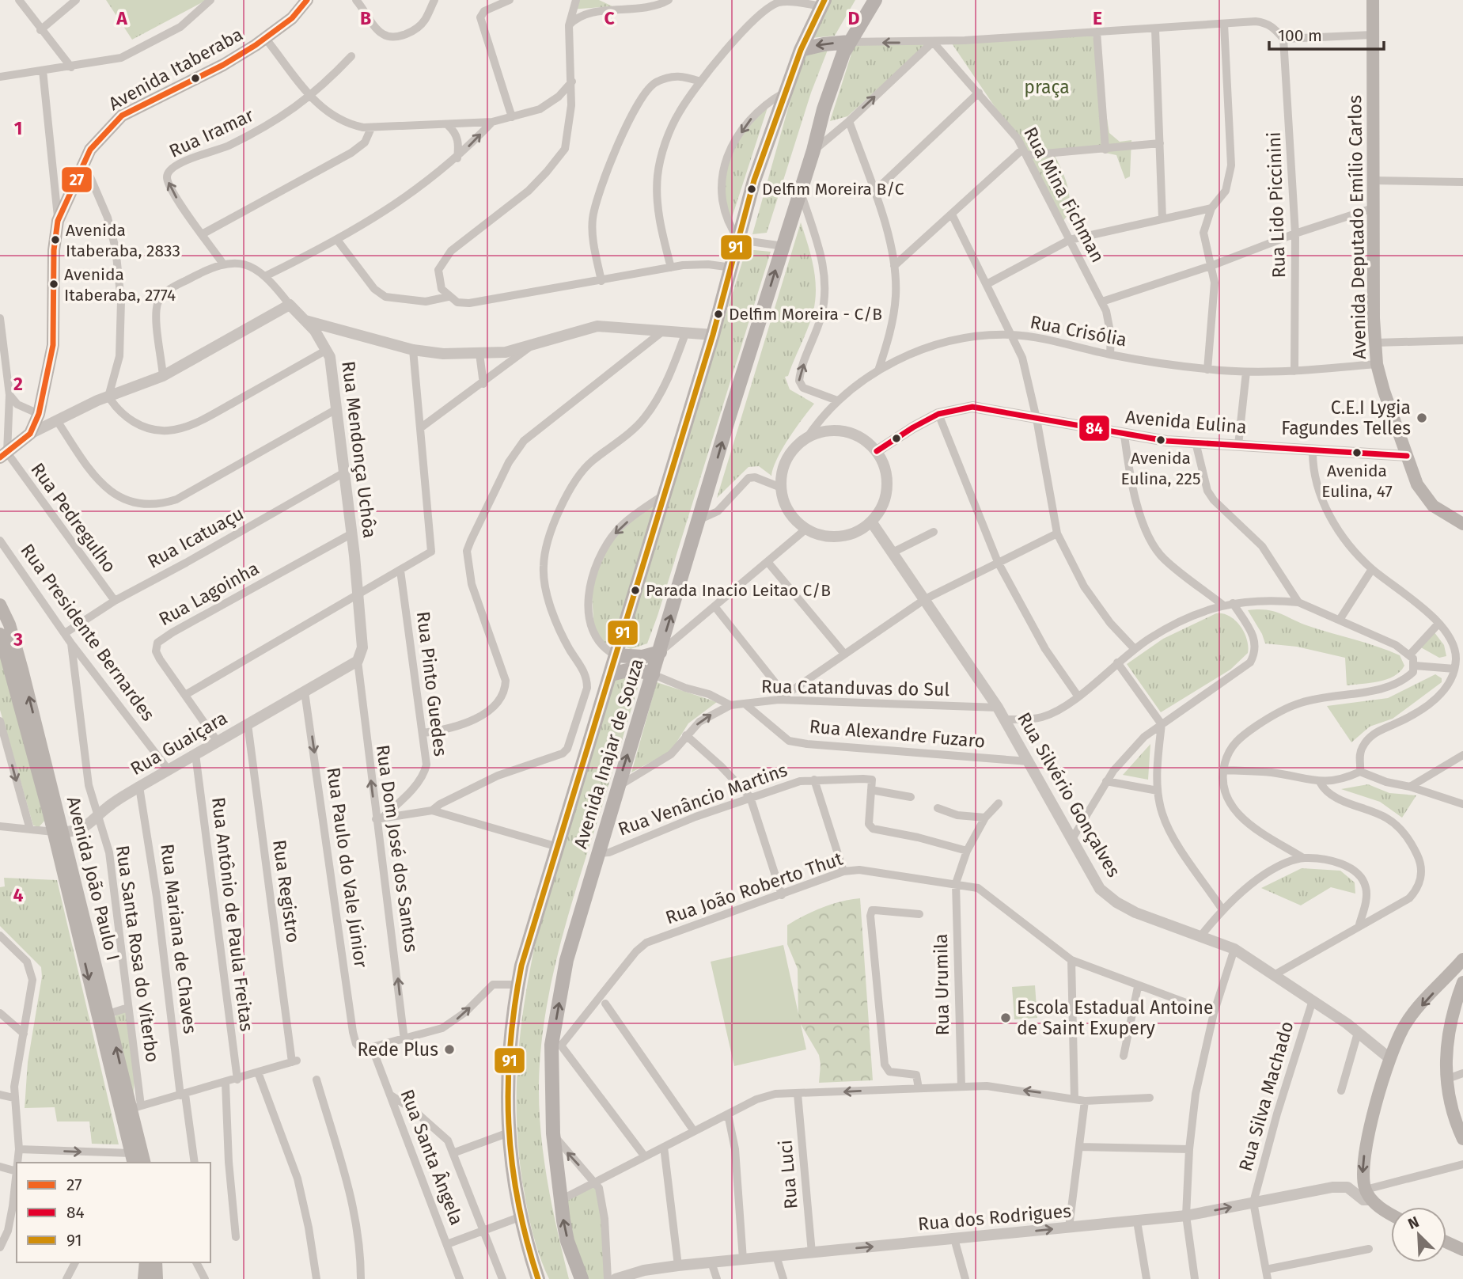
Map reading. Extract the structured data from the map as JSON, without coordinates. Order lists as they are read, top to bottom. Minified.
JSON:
{"streets":{"main road":["Avenida Itaberaba","Avenida Deputado Emílio Carlos","Avenida Inajar de Souza","Avenida João Paulo I"],"street":["Rua Iramar","Rua Mina Fichman","Rua Lido Piccinini","Rua Crisólia","Avenida Eulina","Rua Mendonça Uchôa","Rua Pedregulho","Rua Icatuaçu","Rua Lagoinha","Rua Presidente Bernardes","Rua Pinto Guedes","Rua Catanduvas do Sul","Rua Alexandre Fuzaro","Rua Guaiçara","Rua Silvério Gonçalves","Rua Venâncio Martins","Rua Dom José dos Santos","Rua Paulo do Vale Júnior","Rua João Roberto Thut","Rua Registro","Rua Antônio de Paula Freitas","Rua Mariana de Chaves","Rua Santa Rosa do Viterbo","Rua Urumila","Rua Silva Machado","Rua Santa Ângela","Rua Luci","Rua dos Rodrigues"]},"crossings":[["Avenida Itaberaba","Rua Pedregulho"],["Rua Iramar","Rua Mendonça Uchôa"],["Rua Mina Fichman","Rua Crisólia"],["Rua Lido Piccinini","Rua Crisólia"],["Avenida Deputado Emílio Carlos","Rua Crisólia"],["Avenida Deputado Emílio Carlos","Avenida Eulina"],["Rua Crisólia","Avenida Eulina"],["Rua Crisólia","Rua Silvério Gonçalves"],["Avenida Eulina","Rua Silvério Gonçalves"],["Rua Mendonça Uchôa","Rua Icatuaçu"],["Rua Mendonça Uchôa","Rua Lagoinha"],["Rua Mendonça Uchôa","Rua Guaiçara"],["Rua Mendonça Uchôa","Rua Dom José dos Santos"],["Rua Pedregulho","Rua Icatuaçu"],["Rua Icatuaçu","Rua Presidente Bernardes"],["Rua Lagoinha","Rua Guaiçara"],["Rua Presidente Bernardes","Rua Guaiçara"],["Rua Presidente Bernardes","Rua Santa Rosa do Viterbo"],["Rua Pinto Guedes","Rua Dom José dos Santos"],["Rua Catanduvas do Sul","Rua Alexandre Fuzaro"],["Rua Catanduvas do Sul","Rua Silvério Gonçalves"],["Rua Alexandre Fuzaro","Rua Silvério Gonçalves"],["Rua Guaiçara","Rua Dom José dos Santos"],["Rua Guaiçara","Rua Paulo do Vale Júnior"],["Rua Guaiçara","Avenida João Paulo I"],["Rua Guaiçara","Rua Registro"],["Rua Guaiçara","Rua Antônio de Paula Freitas"],["Rua Guaiçara","Rua Mariana de Chaves"],["Rua Guaiçara","Rua Santa Rosa do Viterbo"],["Avenida Inajar de Souza","Rua Venâncio Martins"],["Avenida Inajar de Souza","Rua João Roberto Thut"],["Rua Silvério Gonçalves","Rua Silva Machado"],["Rua Paulo do Vale Júnior","Rua Santa Ângela"],["Avenida João Paulo I","Rua Santa Rosa do Viterbo"],["Rua João Roberto Thut","Rua Urumila"],["Rua Silva Machado","Rua dos Rodrigues"],["Rua Luci","Rua dos Rodrigues"]],"one_way":["Rua Dom José dos Santos","Rua Paulo do Vale Júnior","Rua dos Rodrigues"],"parks":["praça"],"places":["Delfim Moreira B/C","Avenida Itaberaba, 2833","Avenida Itaberaba, 2774","Delfim Moreira - C/B","C.E.I Lygia Fagundes Telles","Avenida Eulina, 225","Avenida Eulina, 47","Parada Inacio Leitao C/B","Escola Estadual Antoine de Saint Exupery","Rede Plus"],"lines":["transit line 27","transit line 91","transit line 84"],"legend":["27","84","91"],"scale_bar":"100 m","north":"top left","grid":{"columns":["A","B","C","D","E"],"rows":["1","2","3","4"]}}
